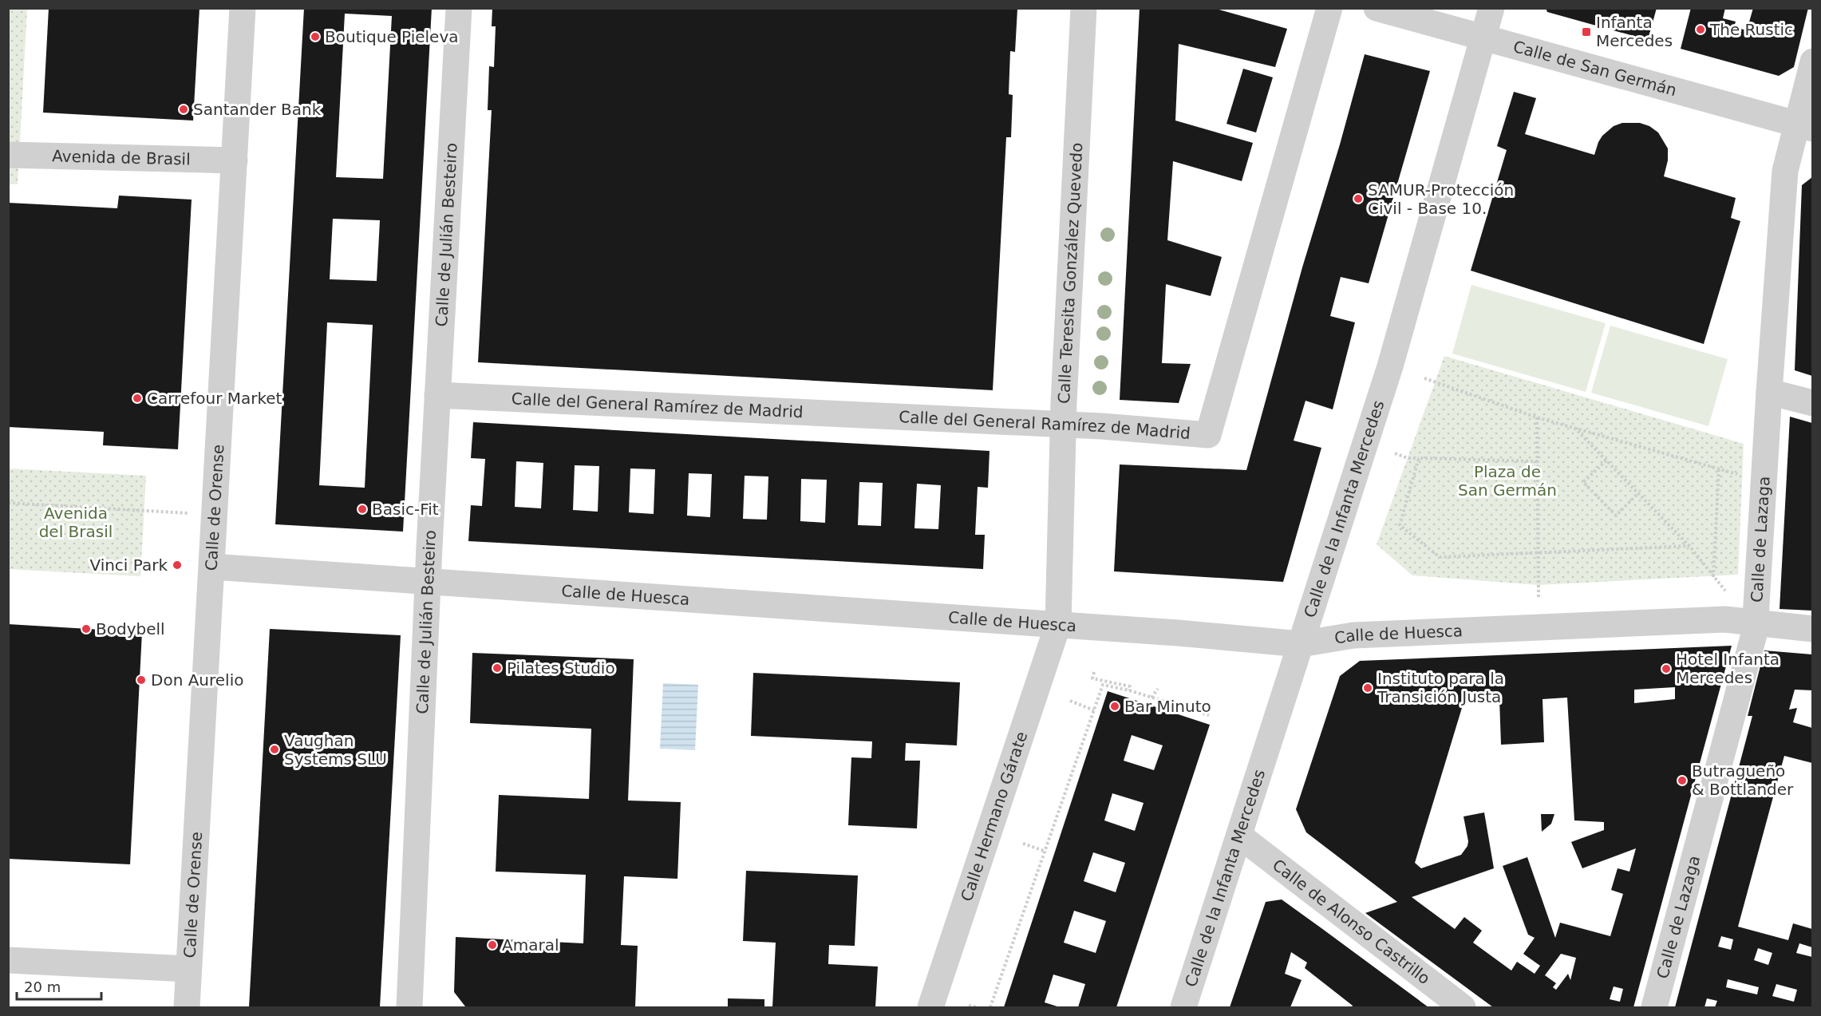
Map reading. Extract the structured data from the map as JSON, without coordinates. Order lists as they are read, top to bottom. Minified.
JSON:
{"streets":{"street":["Calle de San Germán","Avenida de Brasil","Calle de Julián Besteiro","Calle Teresita González Quevedo","Calle del General Ramírez de Madrid","Calle de Orense","Calle de la Infanta Mercedes","Calle de Lazaga","Calle de Huesca","Calle Hermano Gárate","Calle de Alonso Castrillo"]},"crossings":[["Calle de San Germán","Calle de la Infanta Mercedes"],["Calle de San Germán","Calle de Lazaga"],["Avenida de Brasil","Calle de Orense"],["Calle de Julián Besteiro","Calle del General Ramírez de Madrid"],["Calle de Julián Besteiro","Calle de Huesca"],["Calle Teresita González Quevedo","Calle del General Ramírez de Madrid"],["Calle Teresita González Quevedo","Calle de Huesca"],["Calle Teresita González Quevedo","Calle Hermano Gárate"],["Calle de Orense","Calle de Huesca"],["Calle de la Infanta Mercedes","Calle de Huesca"],["Calle de la Infanta Mercedes","Calle de Alonso Castrillo"],["Calle de Lazaga","Calle de Huesca"],["Calle de Huesca","Calle Hermano Gárate"]],"parks":["Plaza de San Germán","Avenida del Brasil"],"places":{"other":["The Rustic","Boutique Pieleva","Santander Bank","SAMUR-Protección Civil - Base 10.","Carrefour Market","Basic-Fit","Vinci Park","Bodybell","Pilates Studio","Hotel Infanta Mercedes","Don Aurelio","Instituto para la Transición Justa","Bar Minuto","Vaughan Systems SLU","Butragueño & Bottlander","Amaral"],"transit":["Infanta Mercedes"]},"scale_bar":"20 m"}
